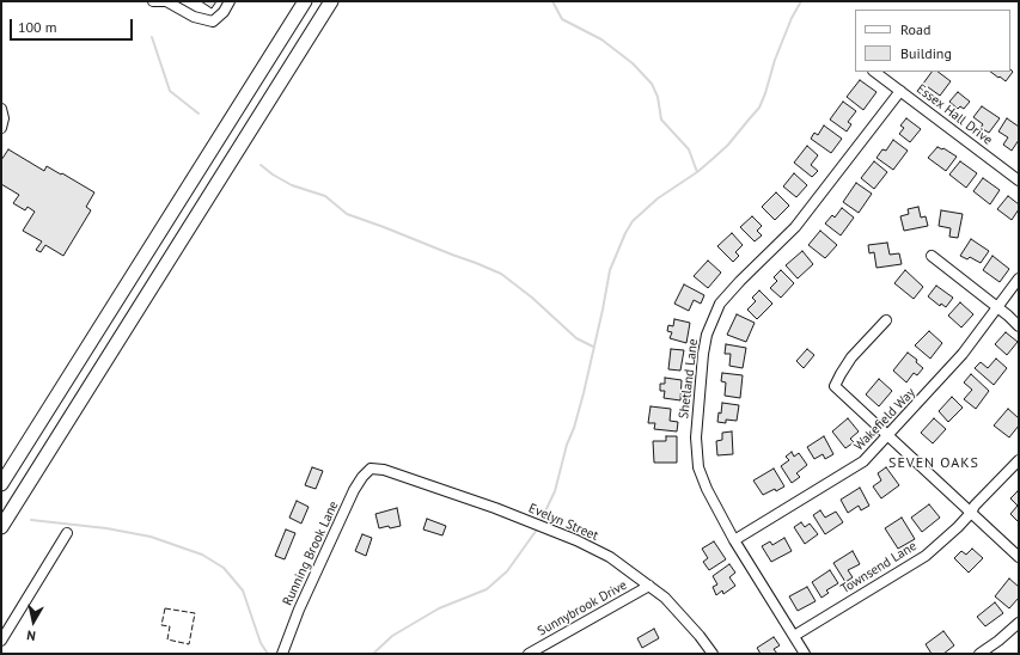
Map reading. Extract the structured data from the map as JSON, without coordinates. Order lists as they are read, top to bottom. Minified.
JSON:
{"streets":{"street":["Essex Hall Drive","Shetland Lane","Wakefield Way","Evelyn Street","Running Brook Lane","Townsend Lane","Sunnybrook Drive"]},"crossings":[["Essex Hall Drive","Shetland Lane"],["Shetland Lane","Wakefield Way"],["Shetland Lane","Townsend Lane"],["Evelyn Street","Running Brook Lane"],["Evelyn Street","Sunnybrook Drive"]],"districts":["SEVEN OAKS"],"legend":["Road","Building"],"scale_bar":"100 m","north":"bottom"}
